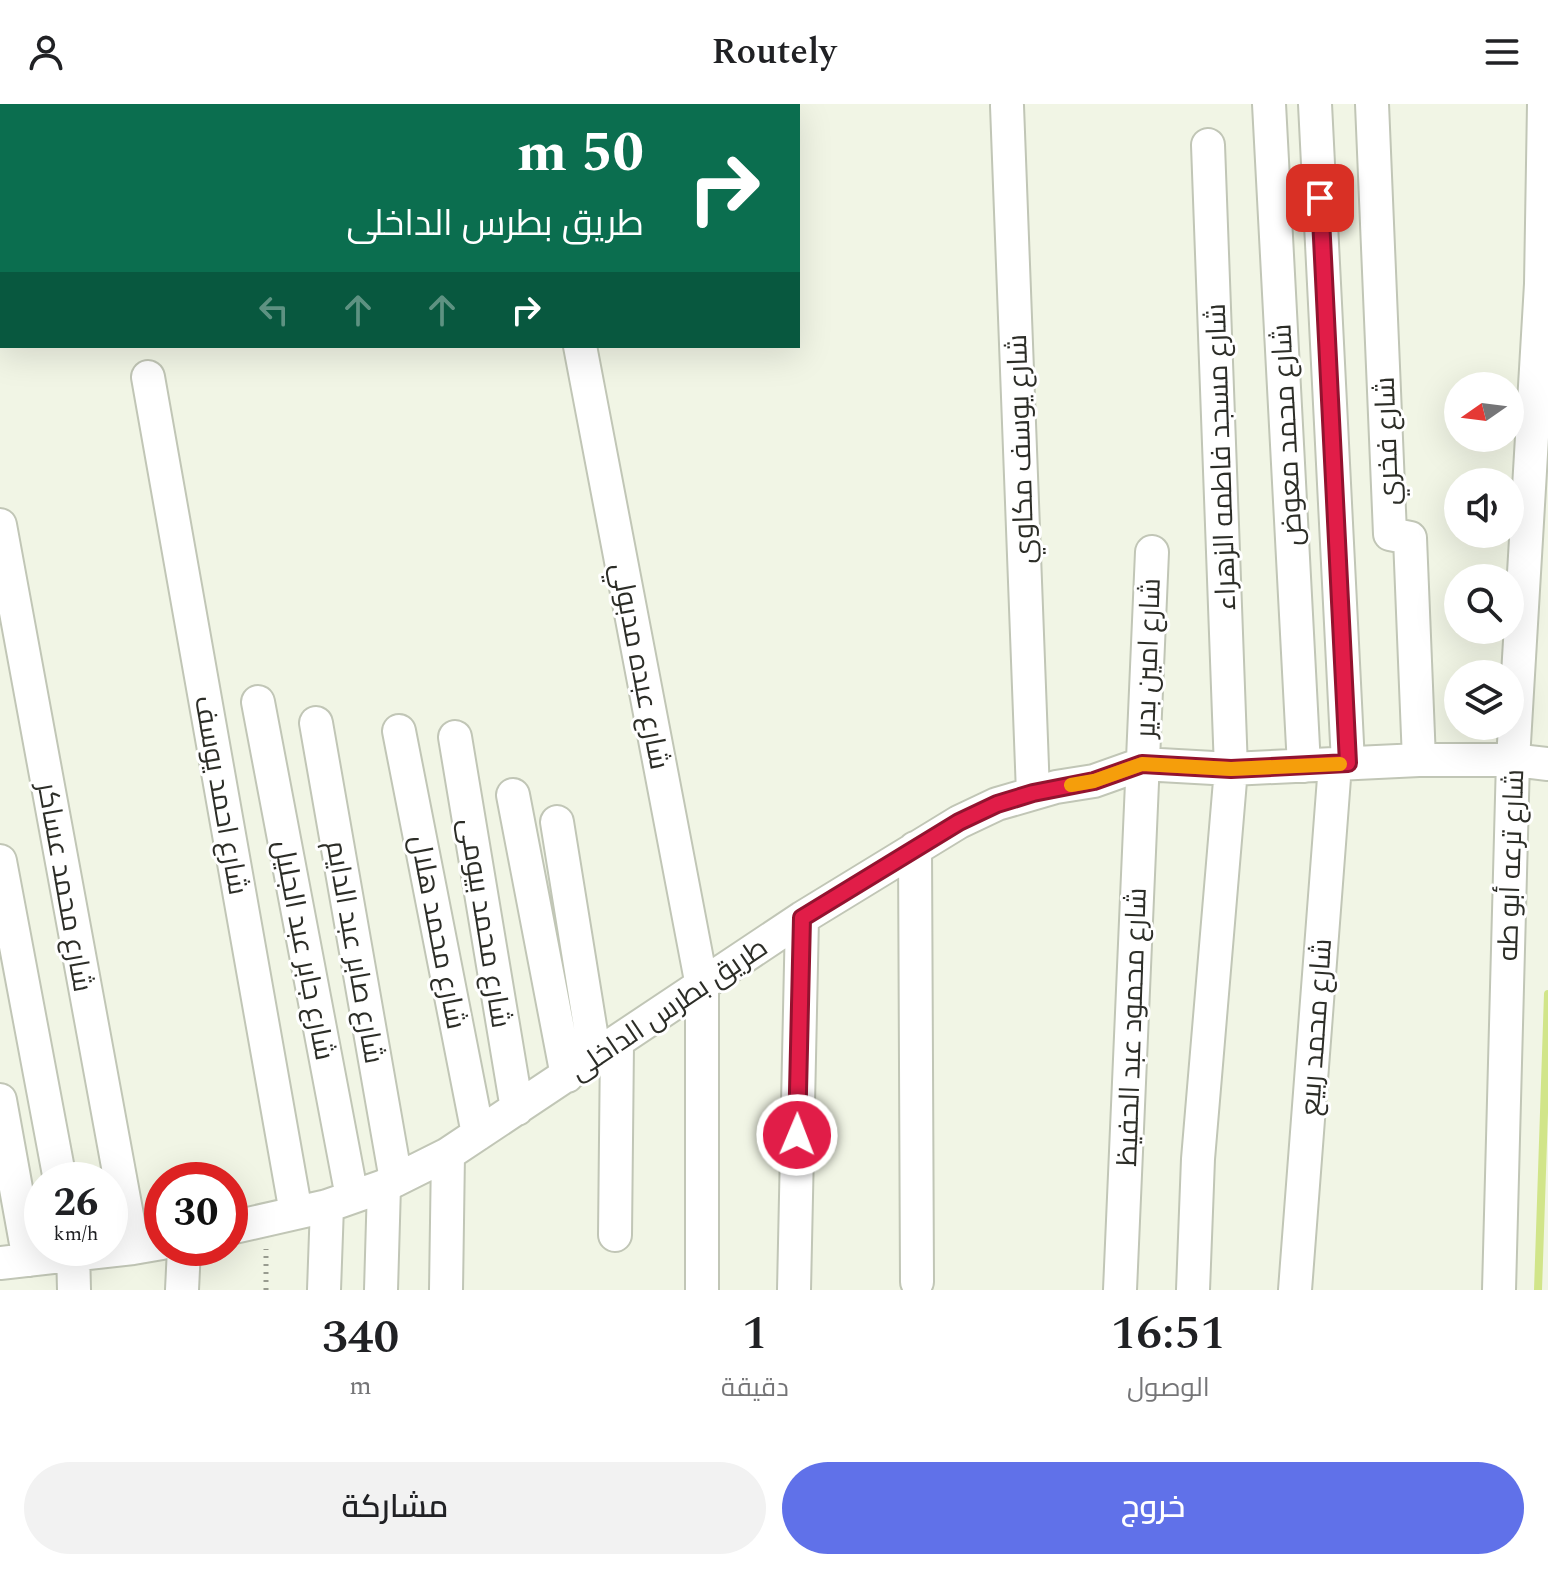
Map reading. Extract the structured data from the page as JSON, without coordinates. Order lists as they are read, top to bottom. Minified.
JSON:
{"streets":{"street":["شارع محمد معوض","شارع فخري","شارع يوسف مكاوي","شارع مسجد فاطمه الزهراء","شارع امين بدير","شارع عبده مدبولي","شارع احمد يوسف","شارع ترعه أبو طه","شارع محمد عساكر","شارع محمد بيومى","شارع محمد هلال","شارع جابر عبد الجليل","شارع صابر عبد الدايم","طريق بطرس الداخلى","شارع محمود عبد الحفيظ","شارع محمد ربيع"]},"crossings":[["شارع محمد معوض","طريق بطرس الداخلى"],["شارع محمد معوض","شارع محمد ربيع"],["شارع فخري","طريق بطرس الداخلى"],["شارع يوسف مكاوي","طريق بطرس الداخلى"],["شارع مسجد فاطمه الزهراء","طريق بطرس الداخلى"],["شارع امين بدير","طريق بطرس الداخلى"],["شارع امين بدير","شارع محمود عبد الحفيظ"],["شارع عبده مدبولي","طريق بطرس الداخلى"],["شارع احمد يوسف","طريق بطرس الداخلى"],["شارع ترعه أبو طه","طريق بطرس الداخلى"],["شارع محمد بيومى","طريق بطرس الداخلى"],["شارع محمد هلال","طريق بطرس الداخلى"],["شارع جابر عبد الجليل","طريق بطرس الداخلى"],["شارع صابر عبد الدايم","طريق بطرس الداخلى"],["طريق بطرس الداخلى","شارع محمود عبد الحفيظ"],["طريق بطرس الداخلى","شارع محمد ربيع"]],"north":"left","page":{"header":"Routely","turn":["50 m","طريق بطرس الداخلى"],"speed":"26 km/h","limit":"30","eta":["16:51","الوصول","1","دقيقة","340","m"],"buttons":["خروج","مشاركة"]}}
